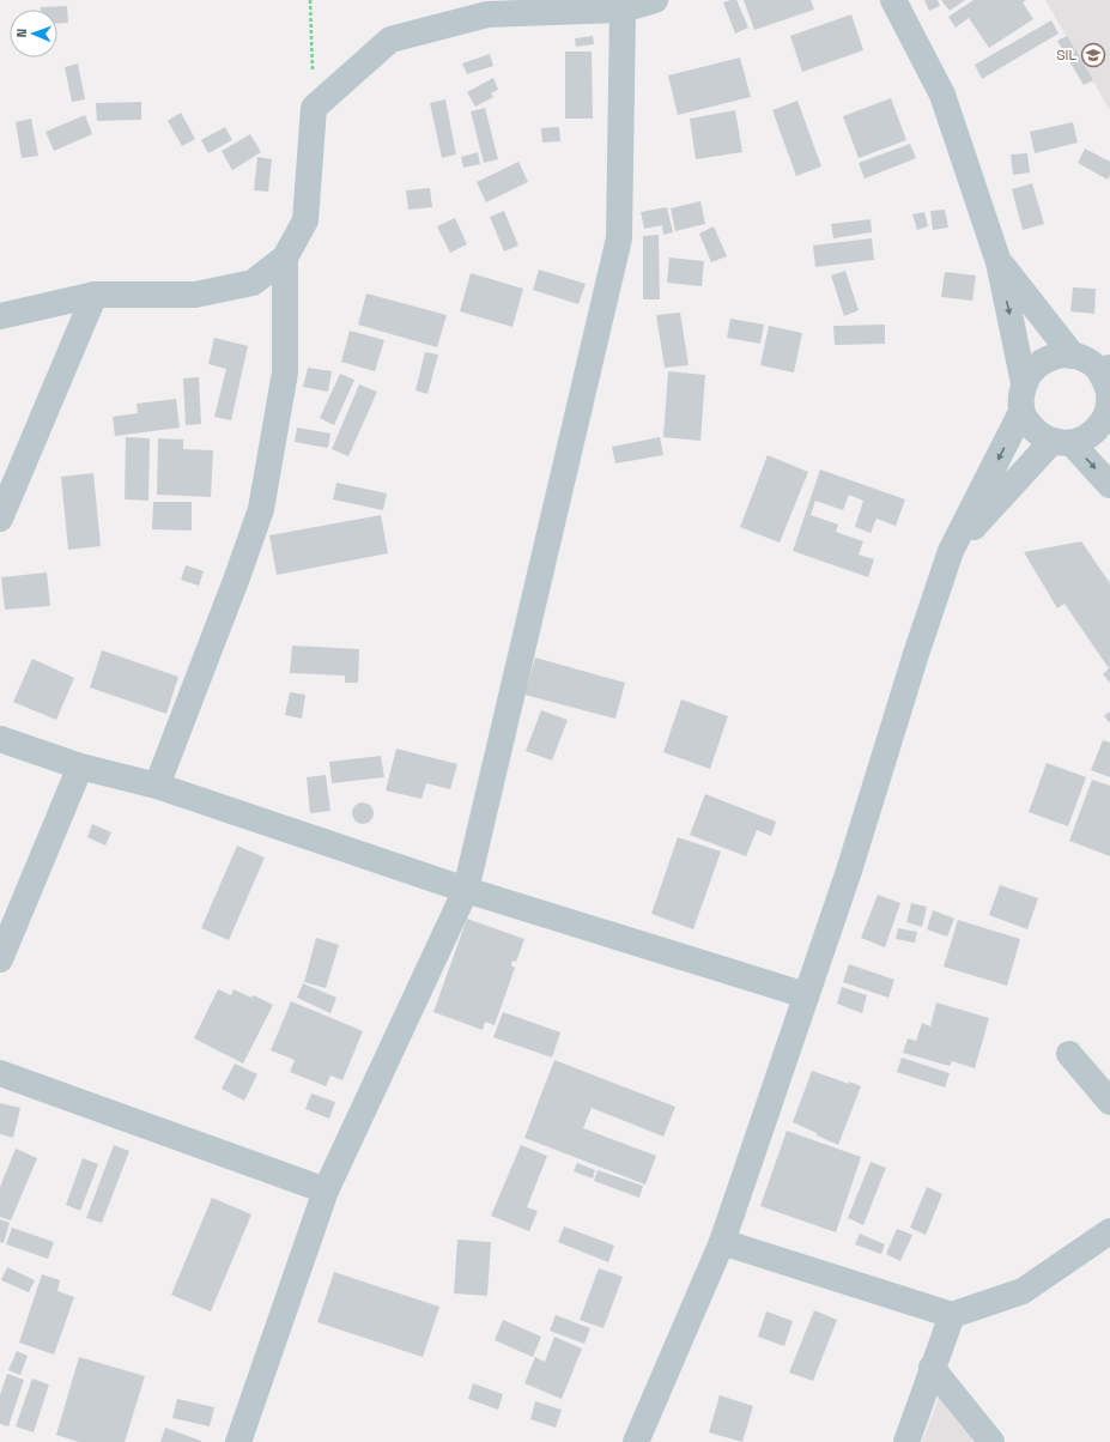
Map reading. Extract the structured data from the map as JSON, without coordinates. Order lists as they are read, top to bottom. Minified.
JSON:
{"places":{"school or university":["SIL"]},"north":"left"}
